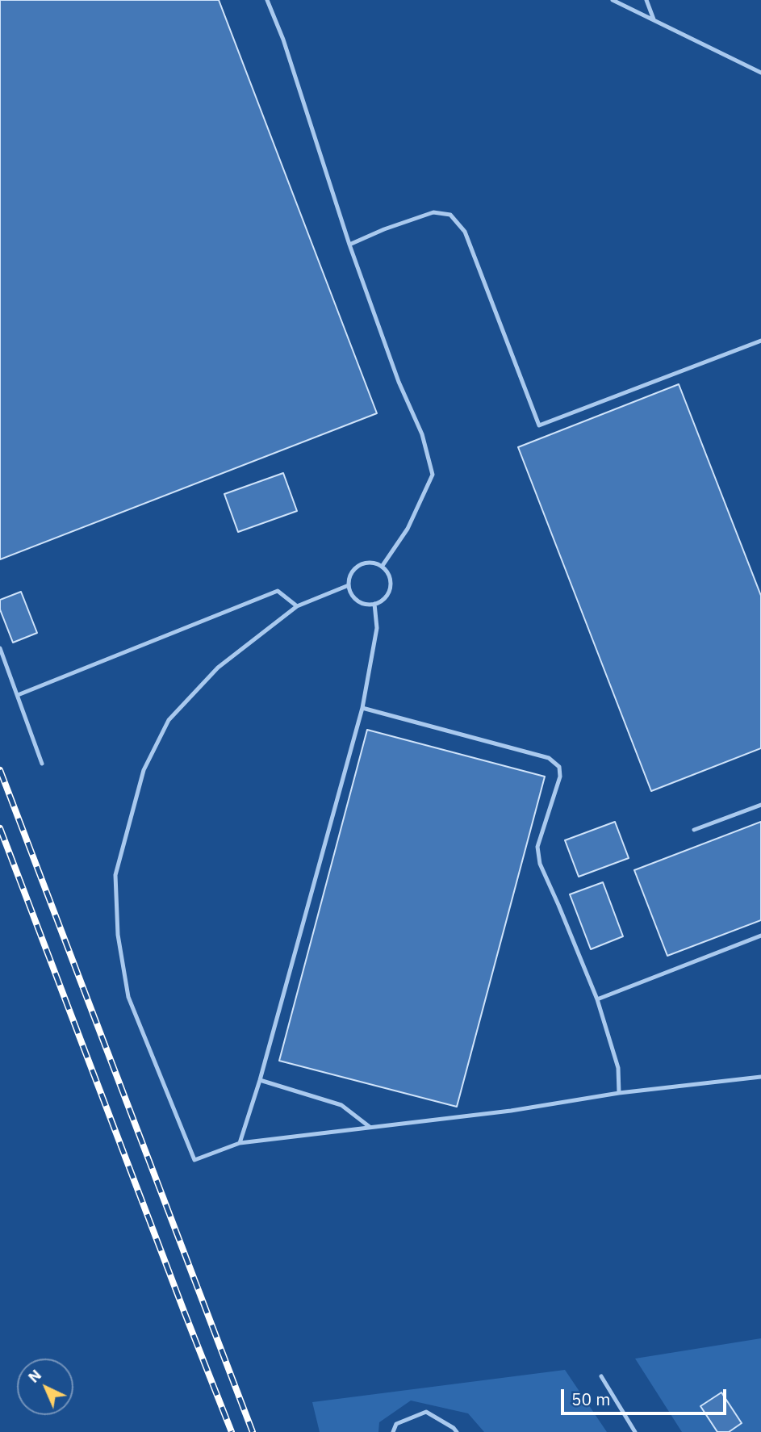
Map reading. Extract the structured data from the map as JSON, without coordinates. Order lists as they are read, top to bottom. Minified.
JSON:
{"scale_bar":"50 m","north":"top left"}
